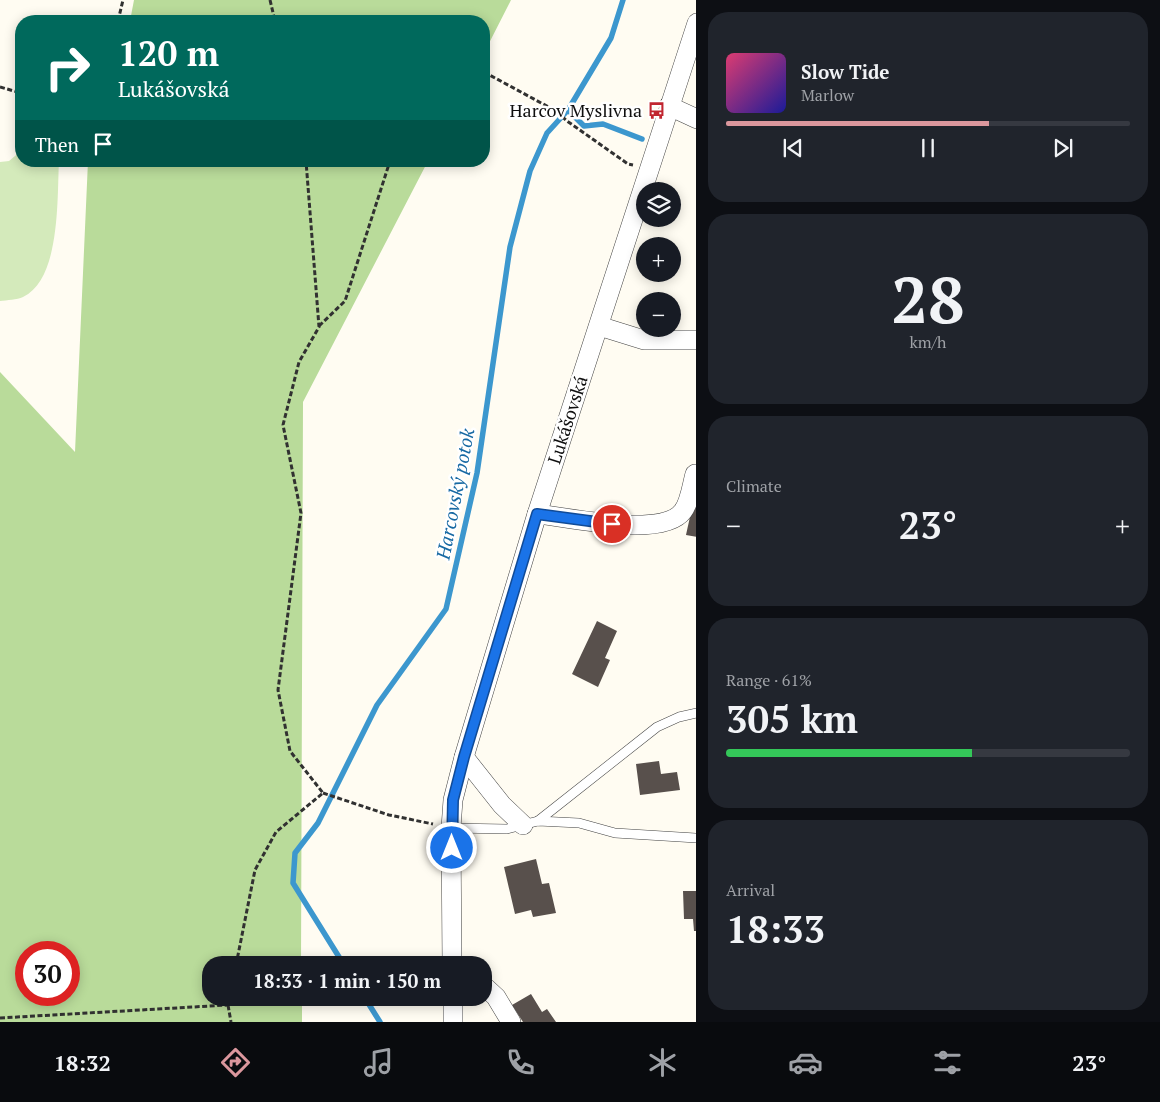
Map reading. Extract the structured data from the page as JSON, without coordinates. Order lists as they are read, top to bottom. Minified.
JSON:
{"streets":{"street":["Lukášovská"]},"water":["Harcovský potok"],"places":{"bus stop":["Harcov Myslivna"]},"page":{"turn":["120 m","Lukášovská"],"song":["Slow Tide","Marlow"],"then":"Then","map_buttons":["+","−"],"tile":[["28","km/h"],"Climate",["Range · 61%","305 km"],["Arrival","18:33"]],"heat":["−","23°","+"],"limit":"30","trip":"18:33 · 1 min · 150 m","tabs":["18:32","23°"]}}
